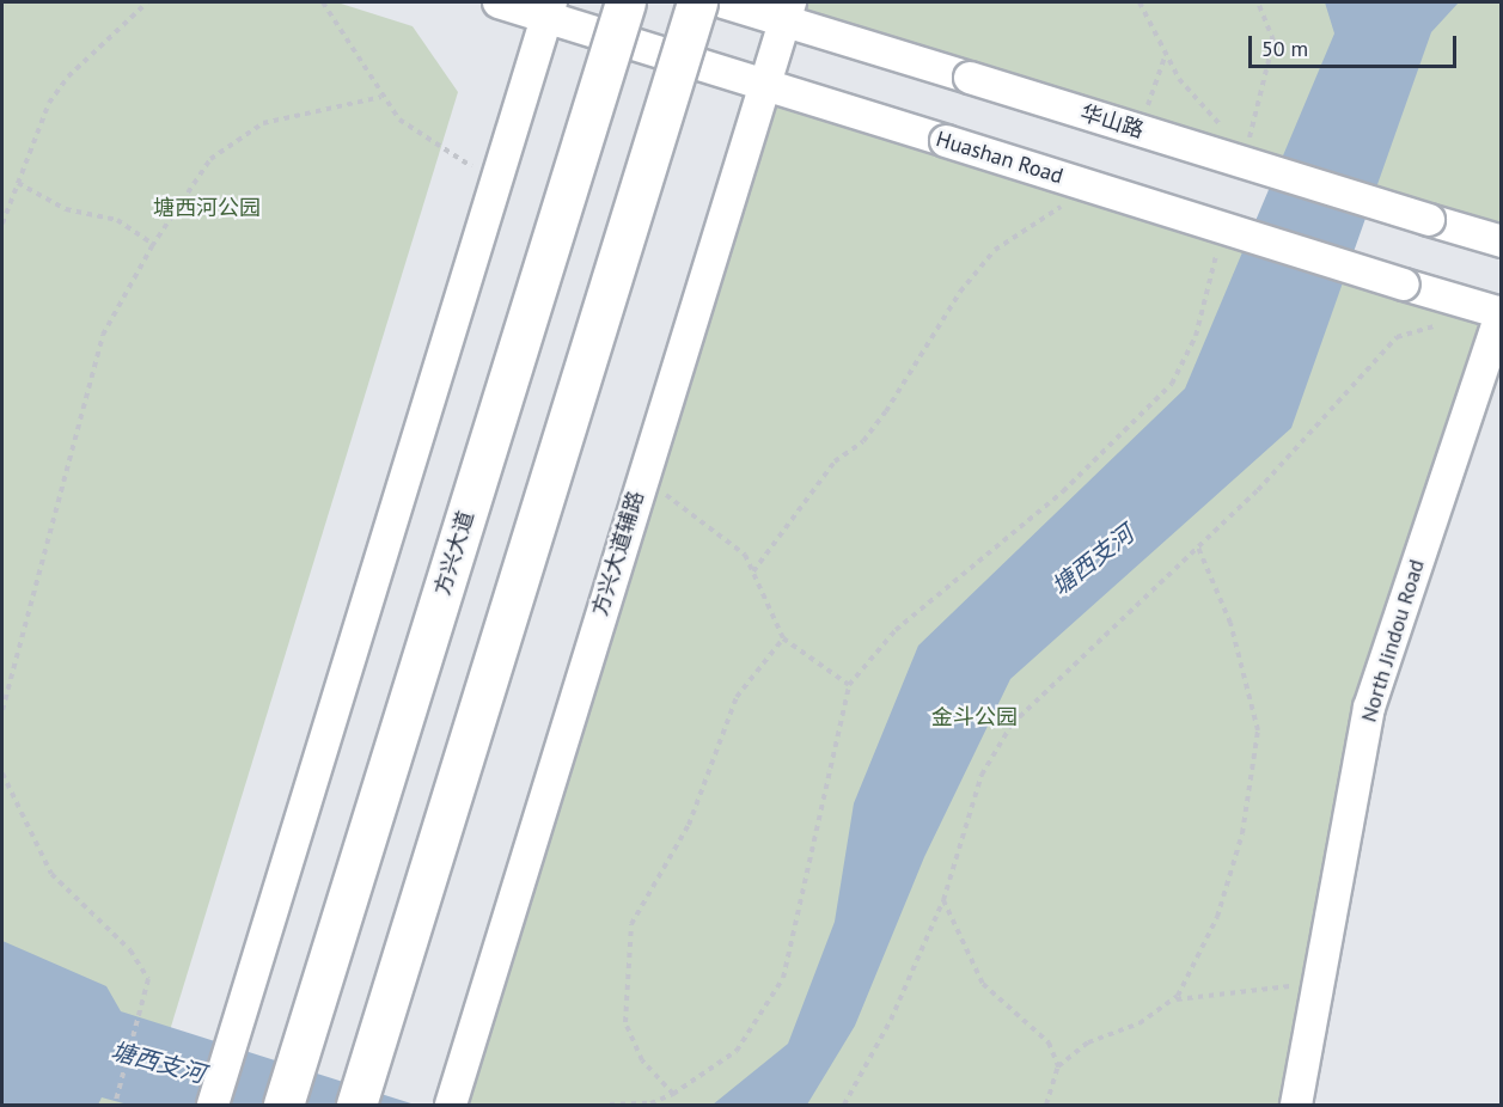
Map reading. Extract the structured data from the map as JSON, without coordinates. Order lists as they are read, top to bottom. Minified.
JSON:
{"streets":{"highway":["方兴大道"],"street":["华山路","Huashan Road","方兴大道辅路","North Jindou Road"]},"crossings":[["华山路","方兴大道辅路"],["Huashan Road","方兴大道辅路"],["Huashan Road","North Jindou Road"]],"water":["塘西支河"],"parks":["塘西河公园","金斗公园"],"scale_bar":"50 m"}
